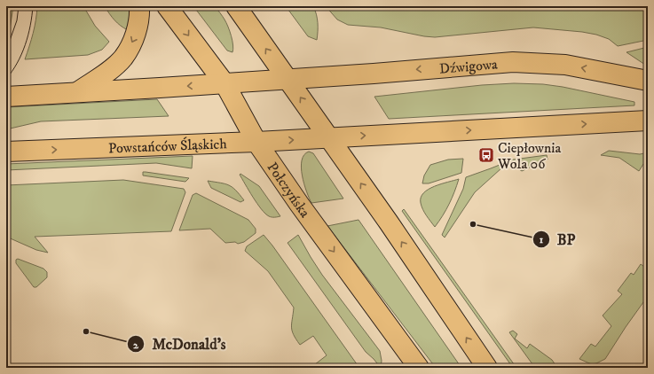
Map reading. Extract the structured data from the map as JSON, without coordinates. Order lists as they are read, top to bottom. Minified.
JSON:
{"streets":{"main road":["Dźwigowa","Powstańców Śląskich","Połczyńska"]},"crossings":[["Powstańców Śląskich","Połczyńska"]],"places":{"bus stop":["Ciepłownia Wola 06"],"other":["BP","McDonald's"]}}
